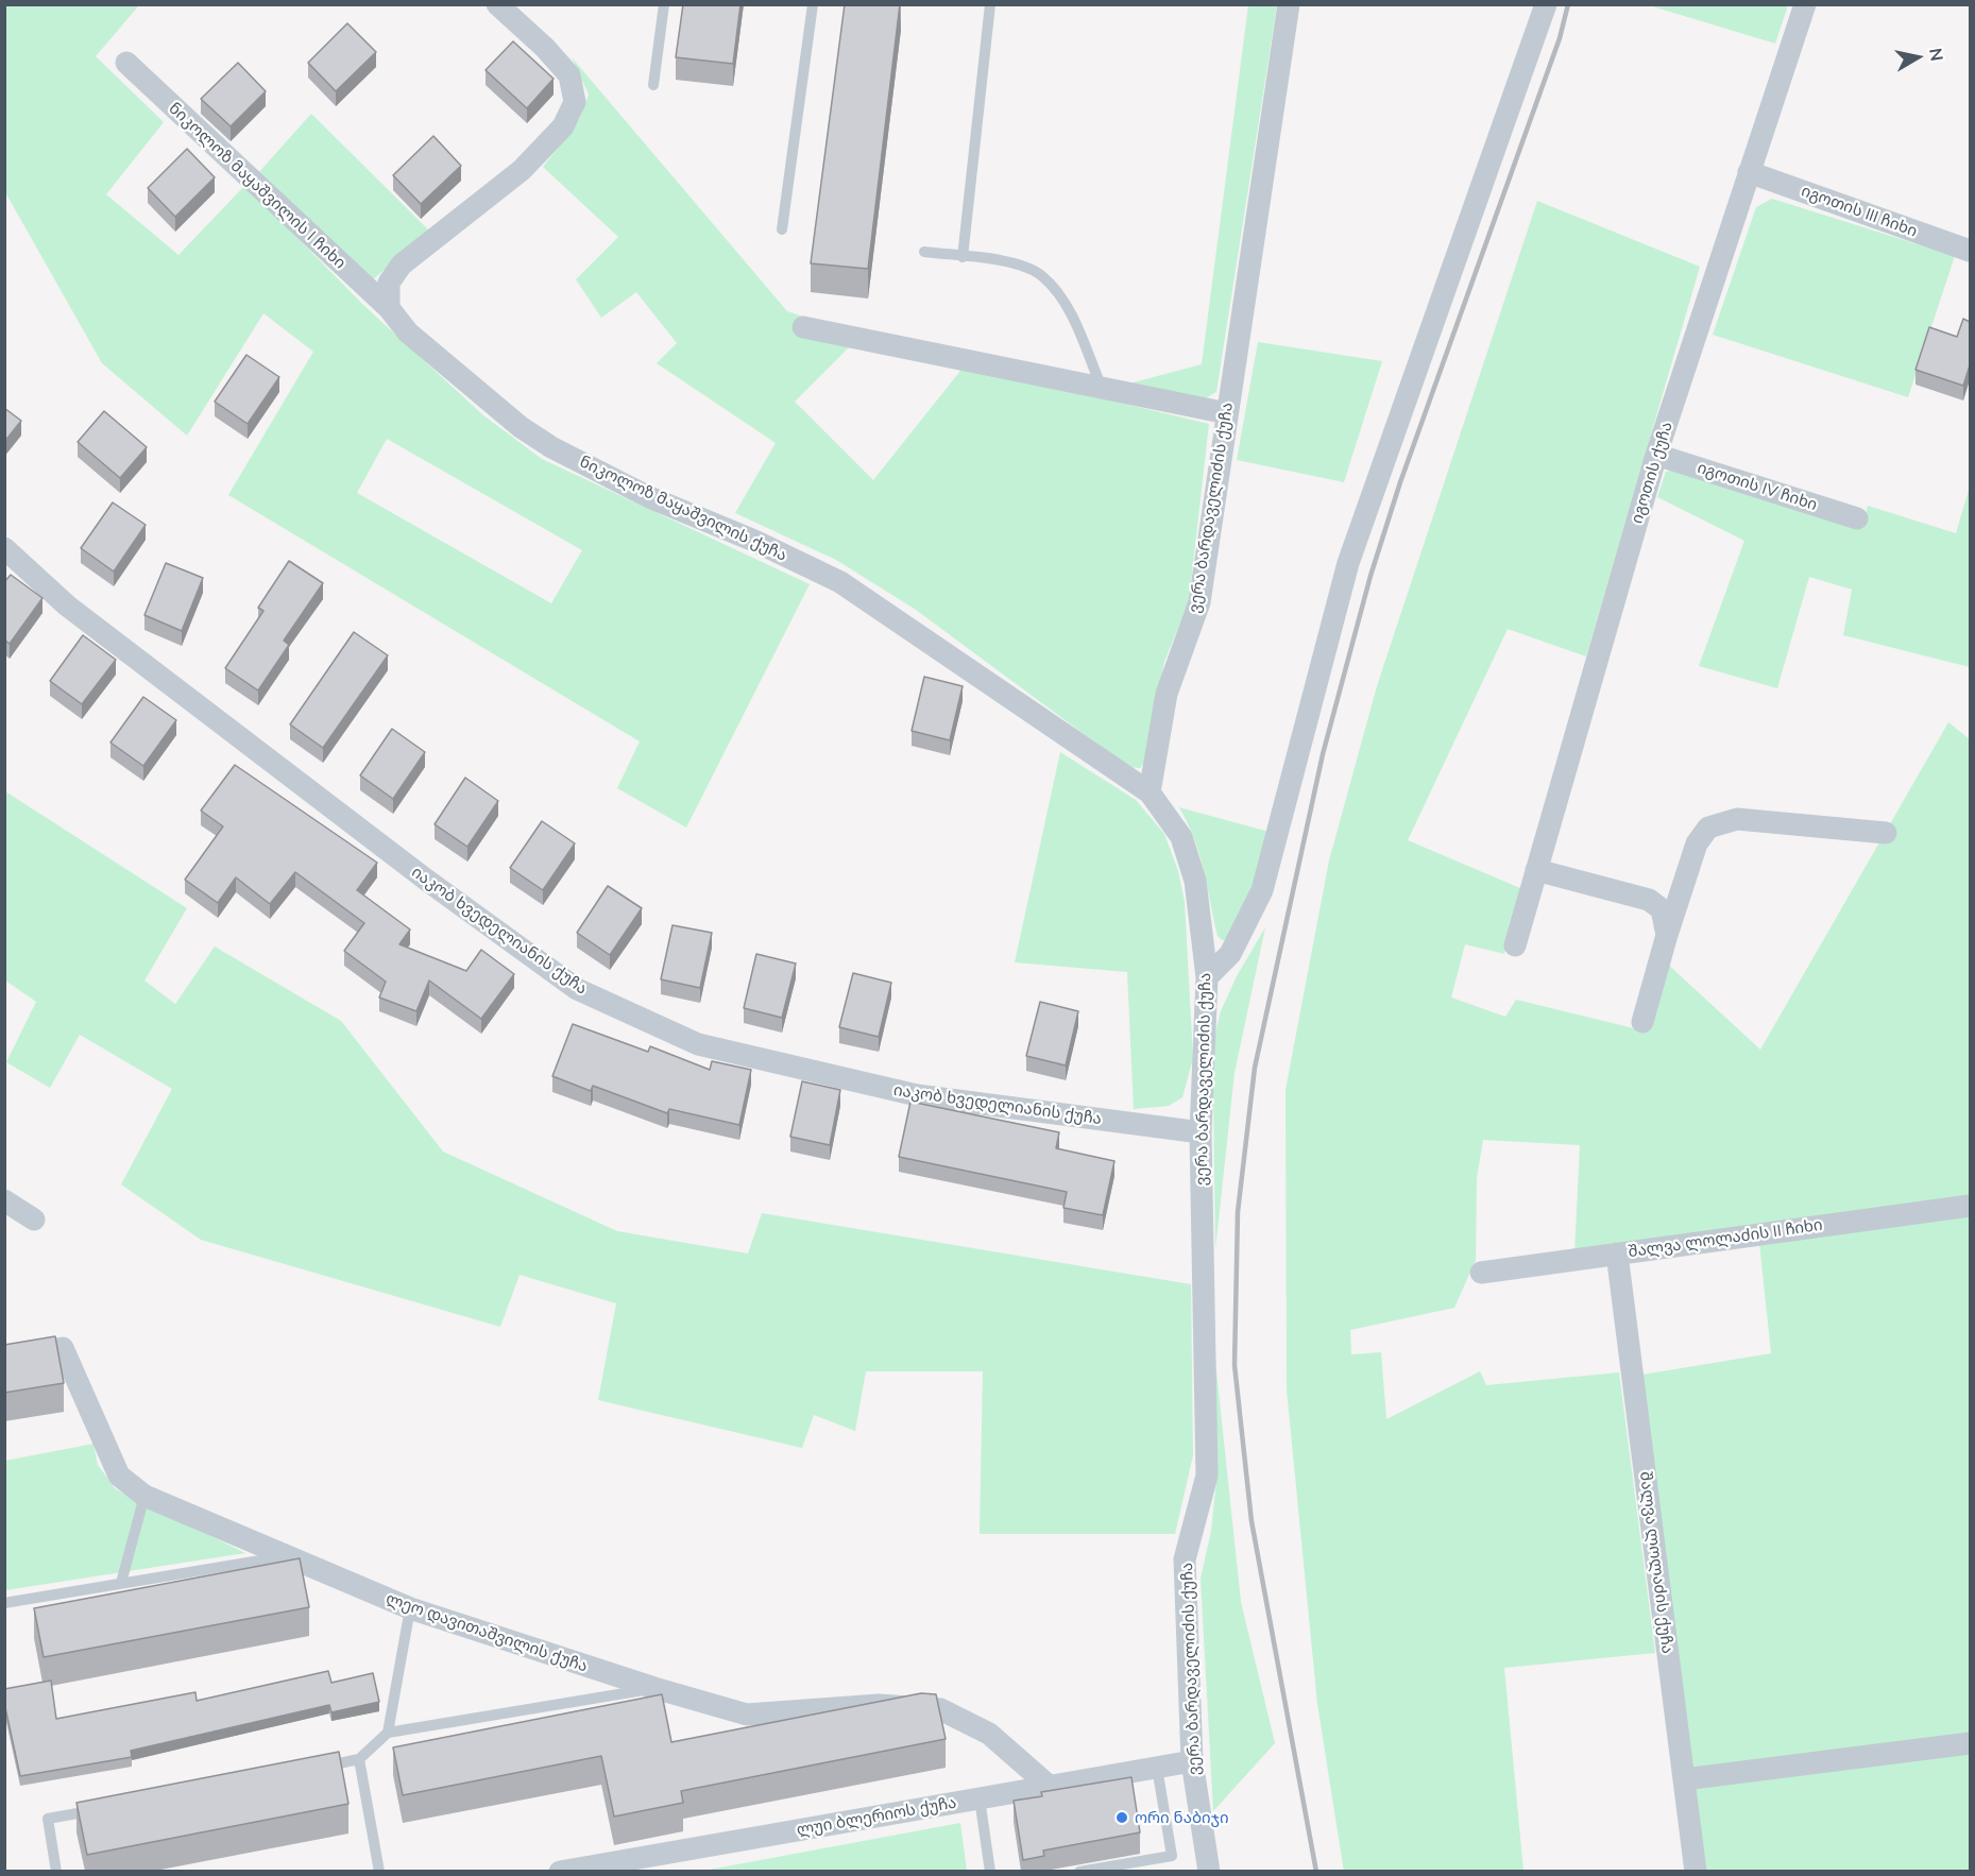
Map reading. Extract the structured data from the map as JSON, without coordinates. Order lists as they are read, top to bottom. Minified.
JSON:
{"streets":{"street":["ნიკოლოზ მაყაშვილის I ჩიხი","იგოთის III ჩიხი","იგოთის ქუჩა","იგოთის IV ჩიხი","ვერა ბარდაველიძის ქუჩა","ნიკოლოზ მაყაშვილის ქუჩა","იაკობ ხვედელიანის ქუჩა","შალვა ლოლაძის II ჩიხი","შალვა ლოლაძის ქუჩა","ლეო დავითაშვილის ქუჩა","ლუი ბლერიოს ქუჩა"]},"crossings":[["ნიკოლოზ მაყაშვილის I ჩიხი","ნიკოლოზ მაყაშვილის ქუჩა"],["იგოთის III ჩიხი","იგოთის ქუჩა"],["იგოთის ქუჩა","იგოთის IV ჩიხი"],["ვერა ბარდაველიძის ქუჩა","ნიკოლოზ მაყაშვილის ქუჩა"],["ვერა ბარდაველიძის ქუჩა","იაკობ ხვედელიანის ქუჩა"],["ვერა ბარდაველიძის ქუჩა","ლუი ბლერიოს ქუჩა"],["შალვა ლოლაძის II ჩიხი","შალვა ლოლაძის ქუჩა"],["ლეო დავითაშვილის ქუჩა","ლუი ბლერიოს ქუჩა"]],"places":["ორი ნაბიჯი"],"north":"right"}
